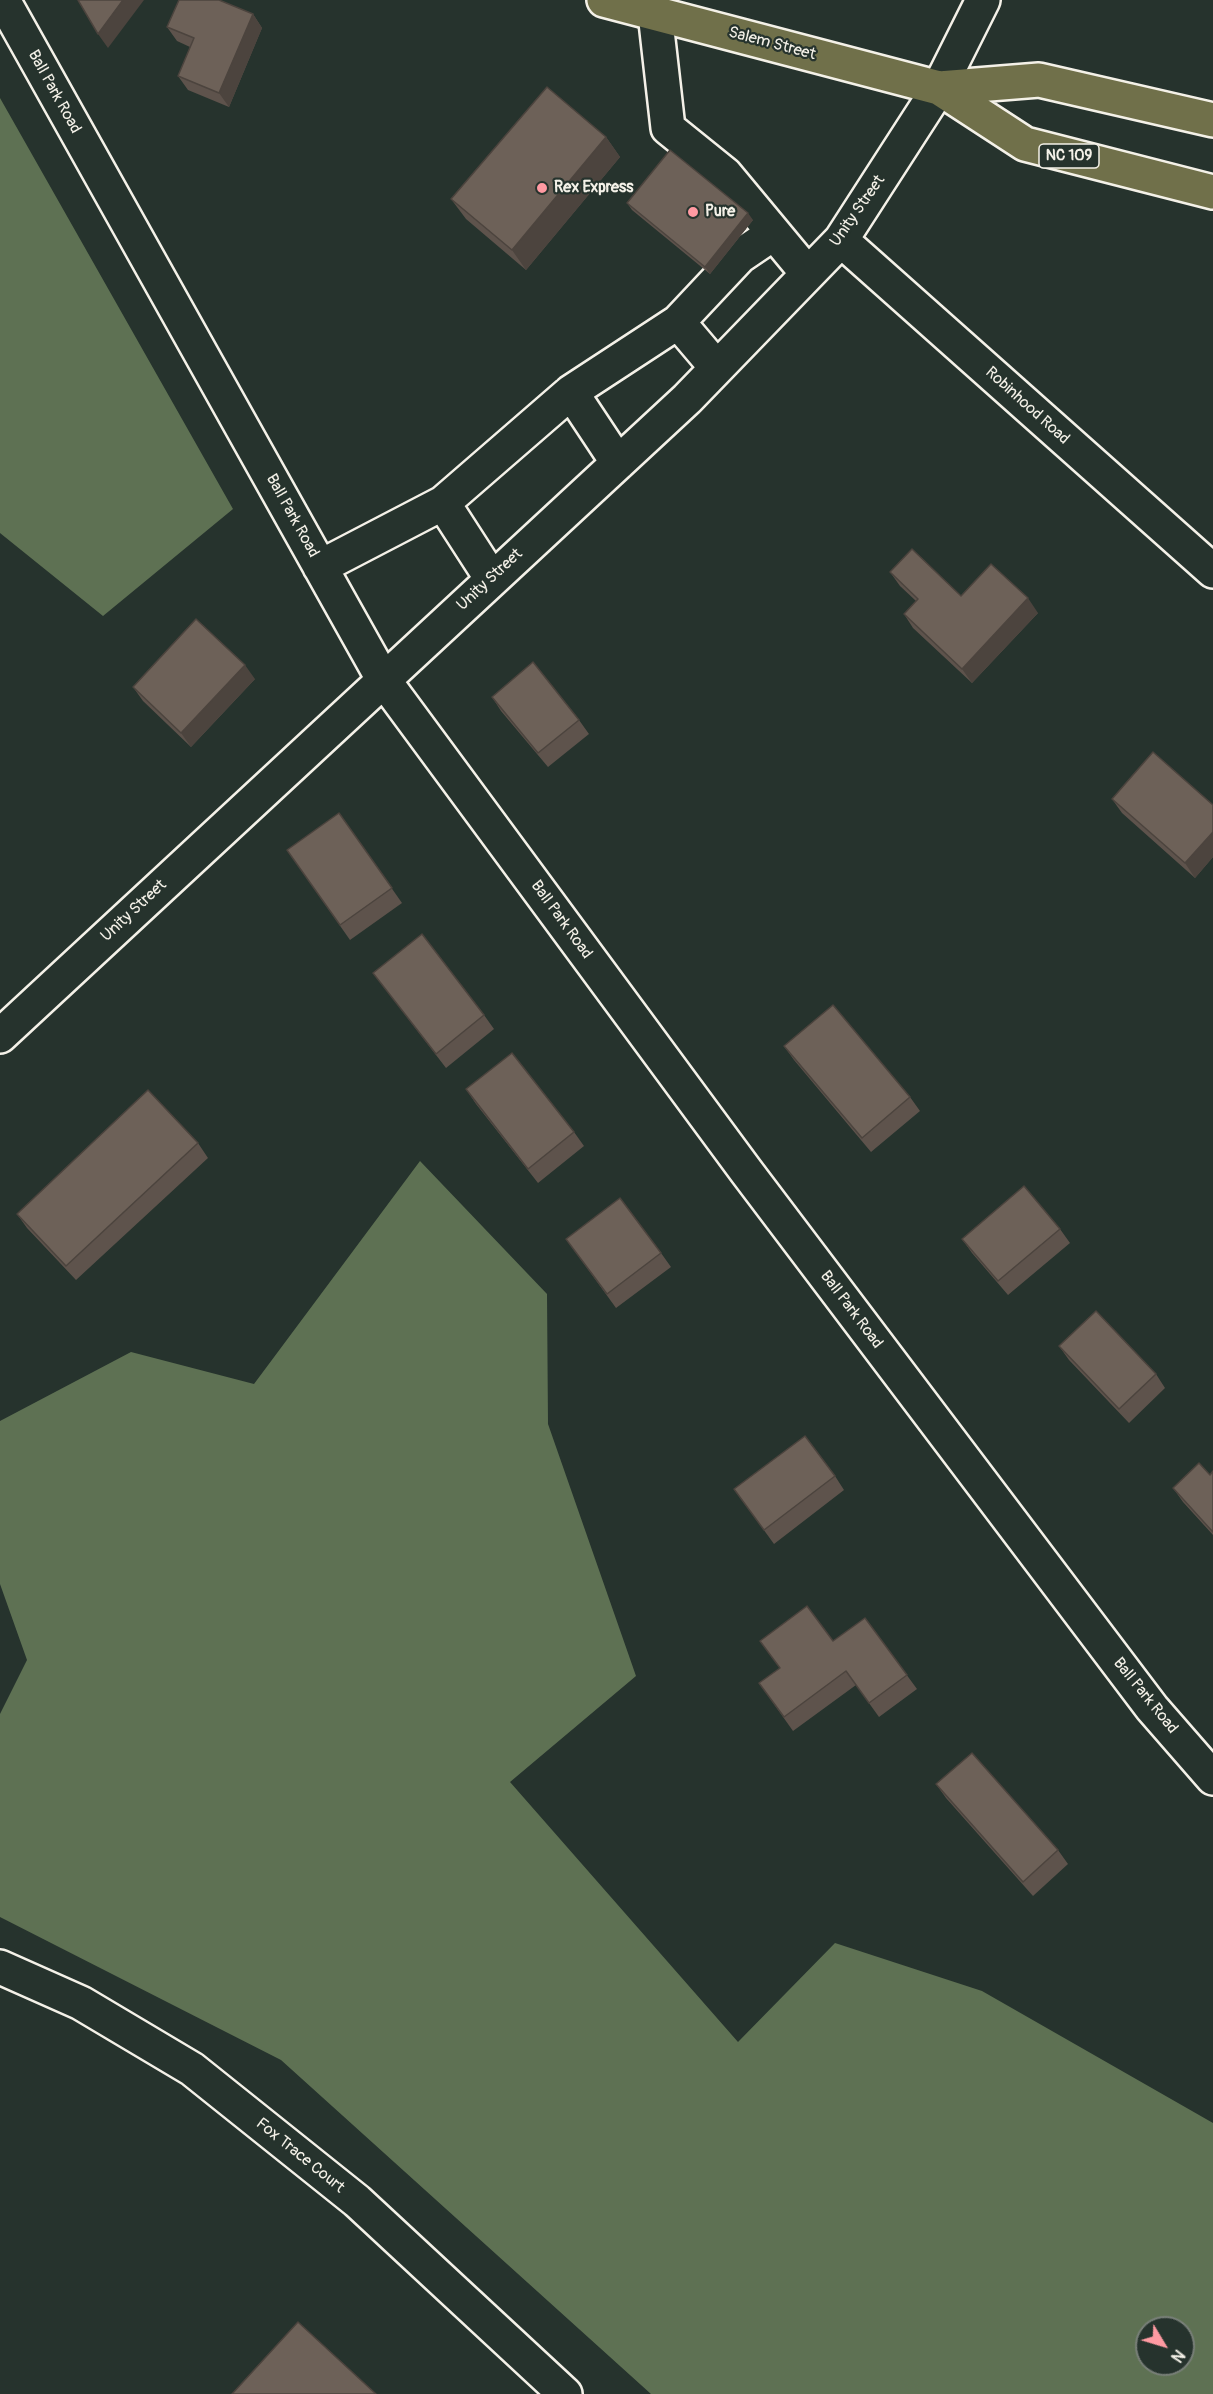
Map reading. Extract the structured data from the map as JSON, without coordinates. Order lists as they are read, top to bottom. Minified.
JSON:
{"streets":{"main road":["Salem Street","NC 109"],"street":["Ball Park Road","Unity Street","Robinhood Road","Fox Trace Court"]},"crossings":[["Salem Street","NC 109"],["Salem Street","Unity Street"],["Ball Park Road","Unity Street"],["NC 109","Unity Street"],["Unity Street","Robinhood Road"]],"places":["Rex Express","Pure"],"north":"bottom right"}
